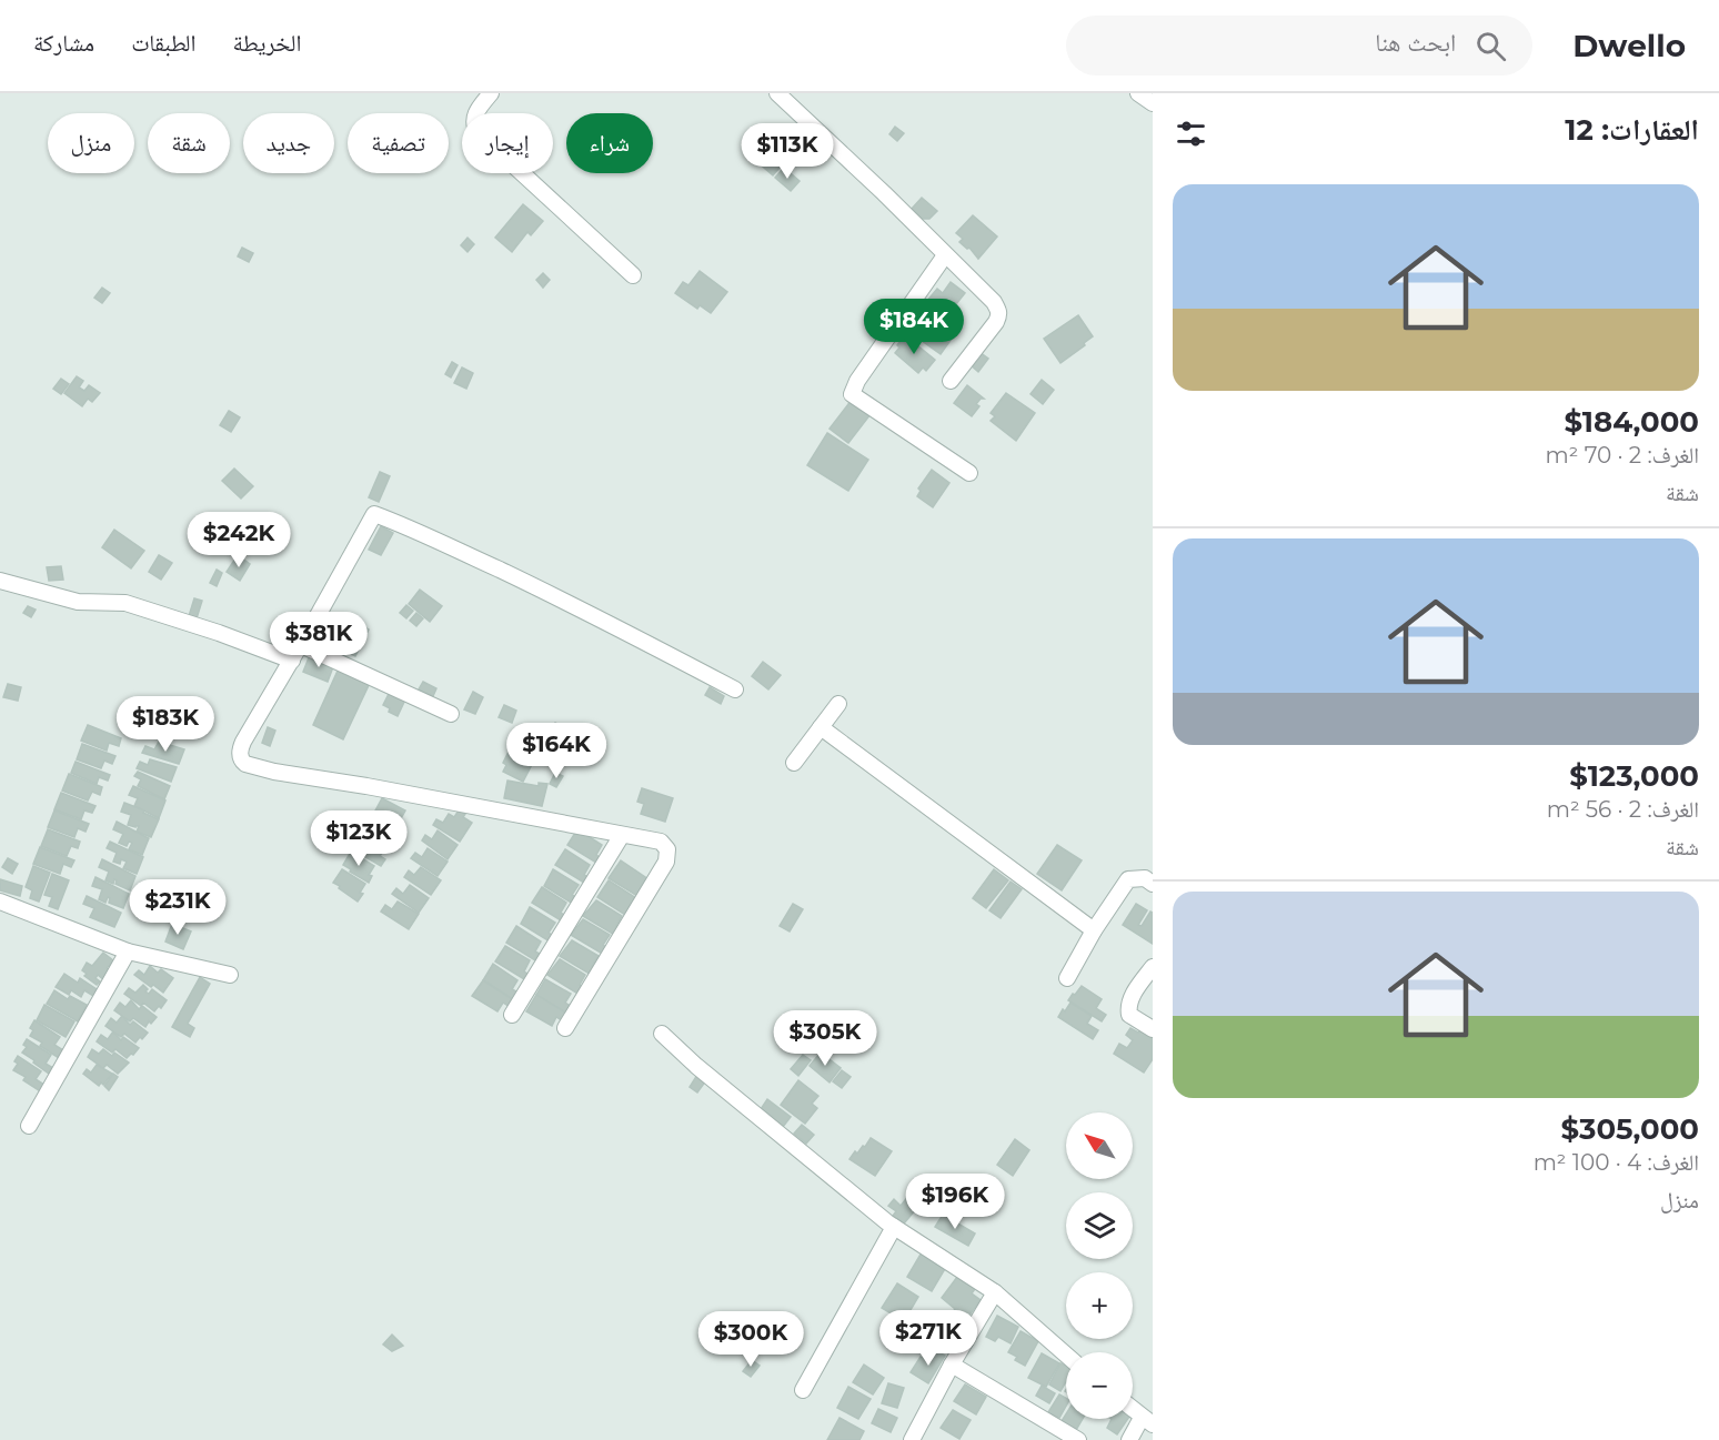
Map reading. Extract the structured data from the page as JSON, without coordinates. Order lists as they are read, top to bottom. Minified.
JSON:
{"north":"top left","page":{"header":"Dwello","search":"ابحث هنا","nav":["الخريطة","الطبقات","مشاركة"],"heading":"العقارات: 12","chip":["شراء","إيجار","تصفية","جديد","شقة","منزل"],"price":["$113K","$184K","$242K","$381K","$183K","$164K","$123K","$231K","$305K","$196K","$271K","$300K"],"list":[{"name":"$184,000","note":"الغرف: 2 · 70 m² · شقة"},{"name":"$123,000","note":"الغرف: 2 · 56 m² · شقة"},{"name":"$305,000","note":"الغرف: 4 · 100 m² · منزل"}],"map_buttons":["+","−"]}}
